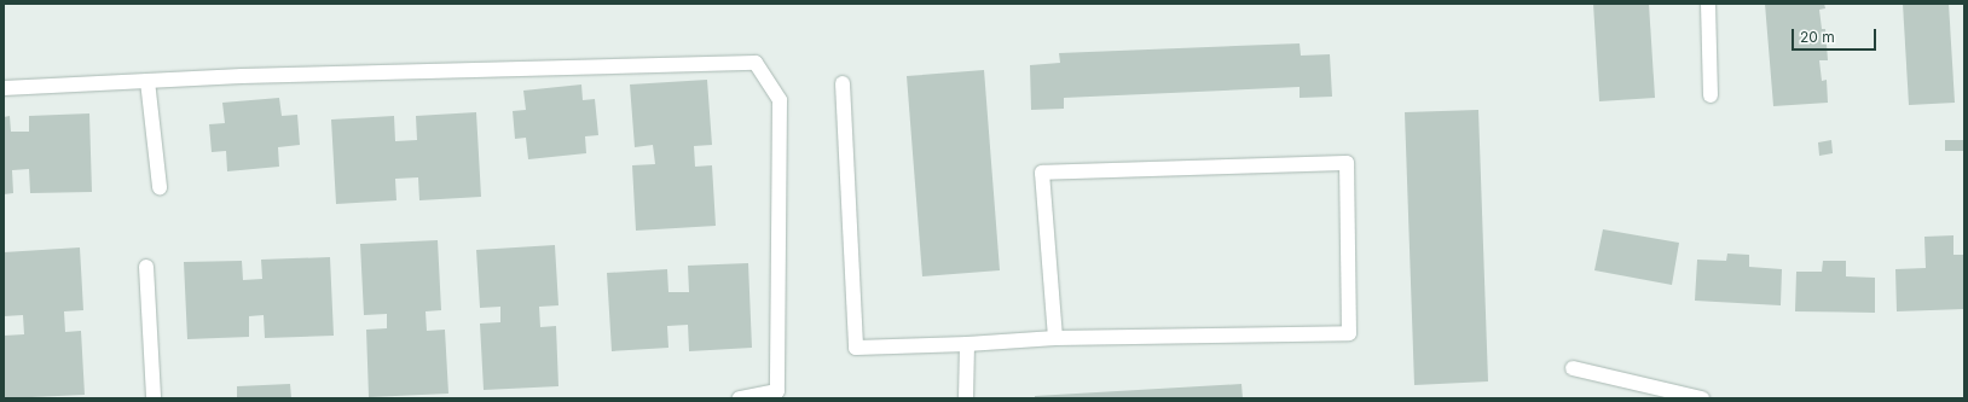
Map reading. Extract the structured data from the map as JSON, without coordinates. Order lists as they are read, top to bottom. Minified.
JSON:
{"scale_bar":"20 m"}
